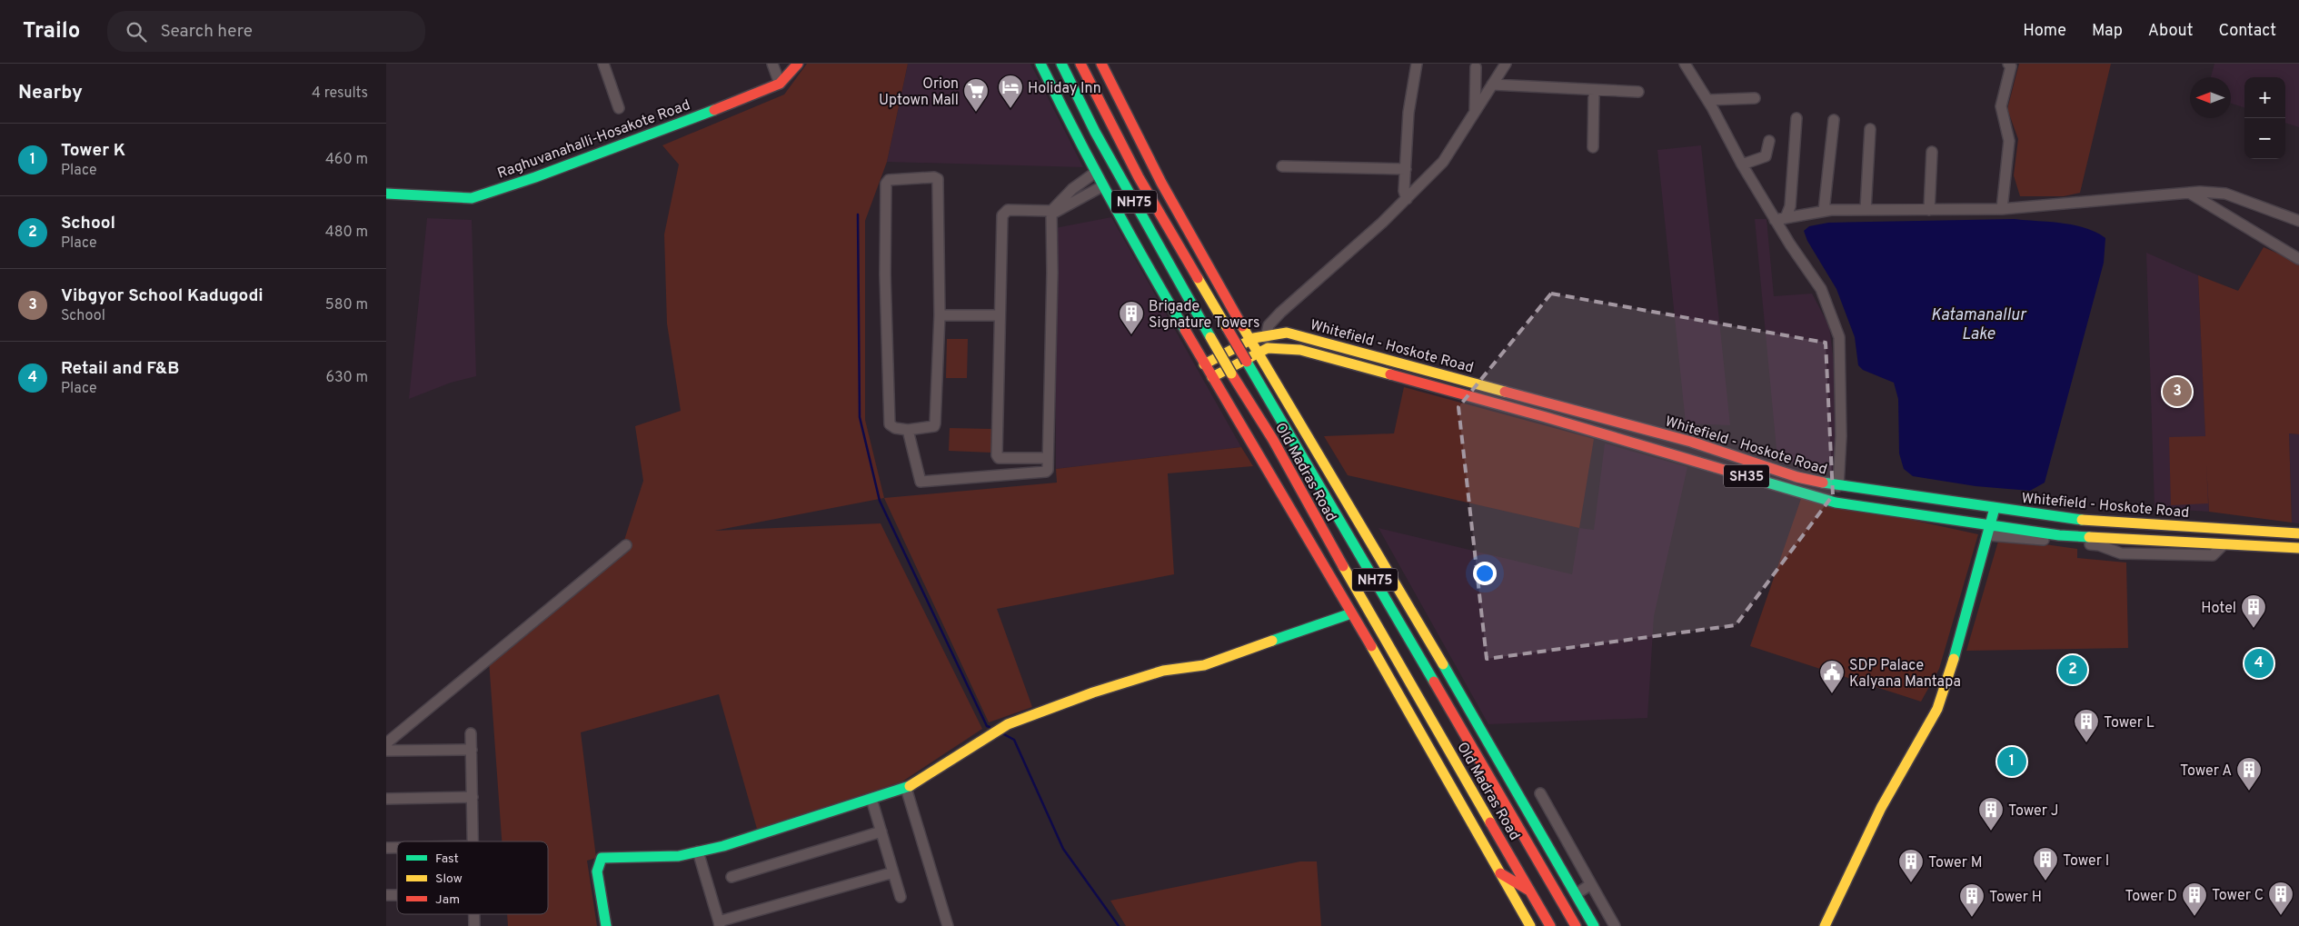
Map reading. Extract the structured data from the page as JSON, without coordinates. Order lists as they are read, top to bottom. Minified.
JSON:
{"streets":{"main road":["Raghuvanahalli-Hosakote Road","NH75","Whitefield - Hoskote Road","Old Madras Road","SH35"]},"crossings":[["NH75","Old Madras Road"],["Whitefield - Hoskote Road","Old Madras Road"]],"water":["Katamanallur Lake"],"places":{"hotel":["Holiday Inn"],"supermarket":["Orion Uptown Mall"],"building":["Brigade Signature Towers","Hotel","Tower L","Tower A","Tower J","Tower I","Tower M","Tower C","Tower D","Tower H"],"public building":["SDP Palace Kalyana Mantapa"]},"legend":["Fast","Slow","Jam"],"north":"left","page":{"header":"Trailo","search":"Search here","nav":["Home","Map","About","Contact"],"heading":["Nearby","4 results"],"map_buttons":["+","−"],"list":[{"mark":"1","name":"Tower K","note":"Place","value":"460 m"},{"mark":"2","name":"School","note":"Place","value":"480 m"},{"mark":"3","name":"Vibgyor School Kadugodi","note":"School","value":"580 m"},{"mark":"4","name":"Retail and F&B","note":"Place","value":"630 m"}],"pins":["3","4","2","1"]}}
